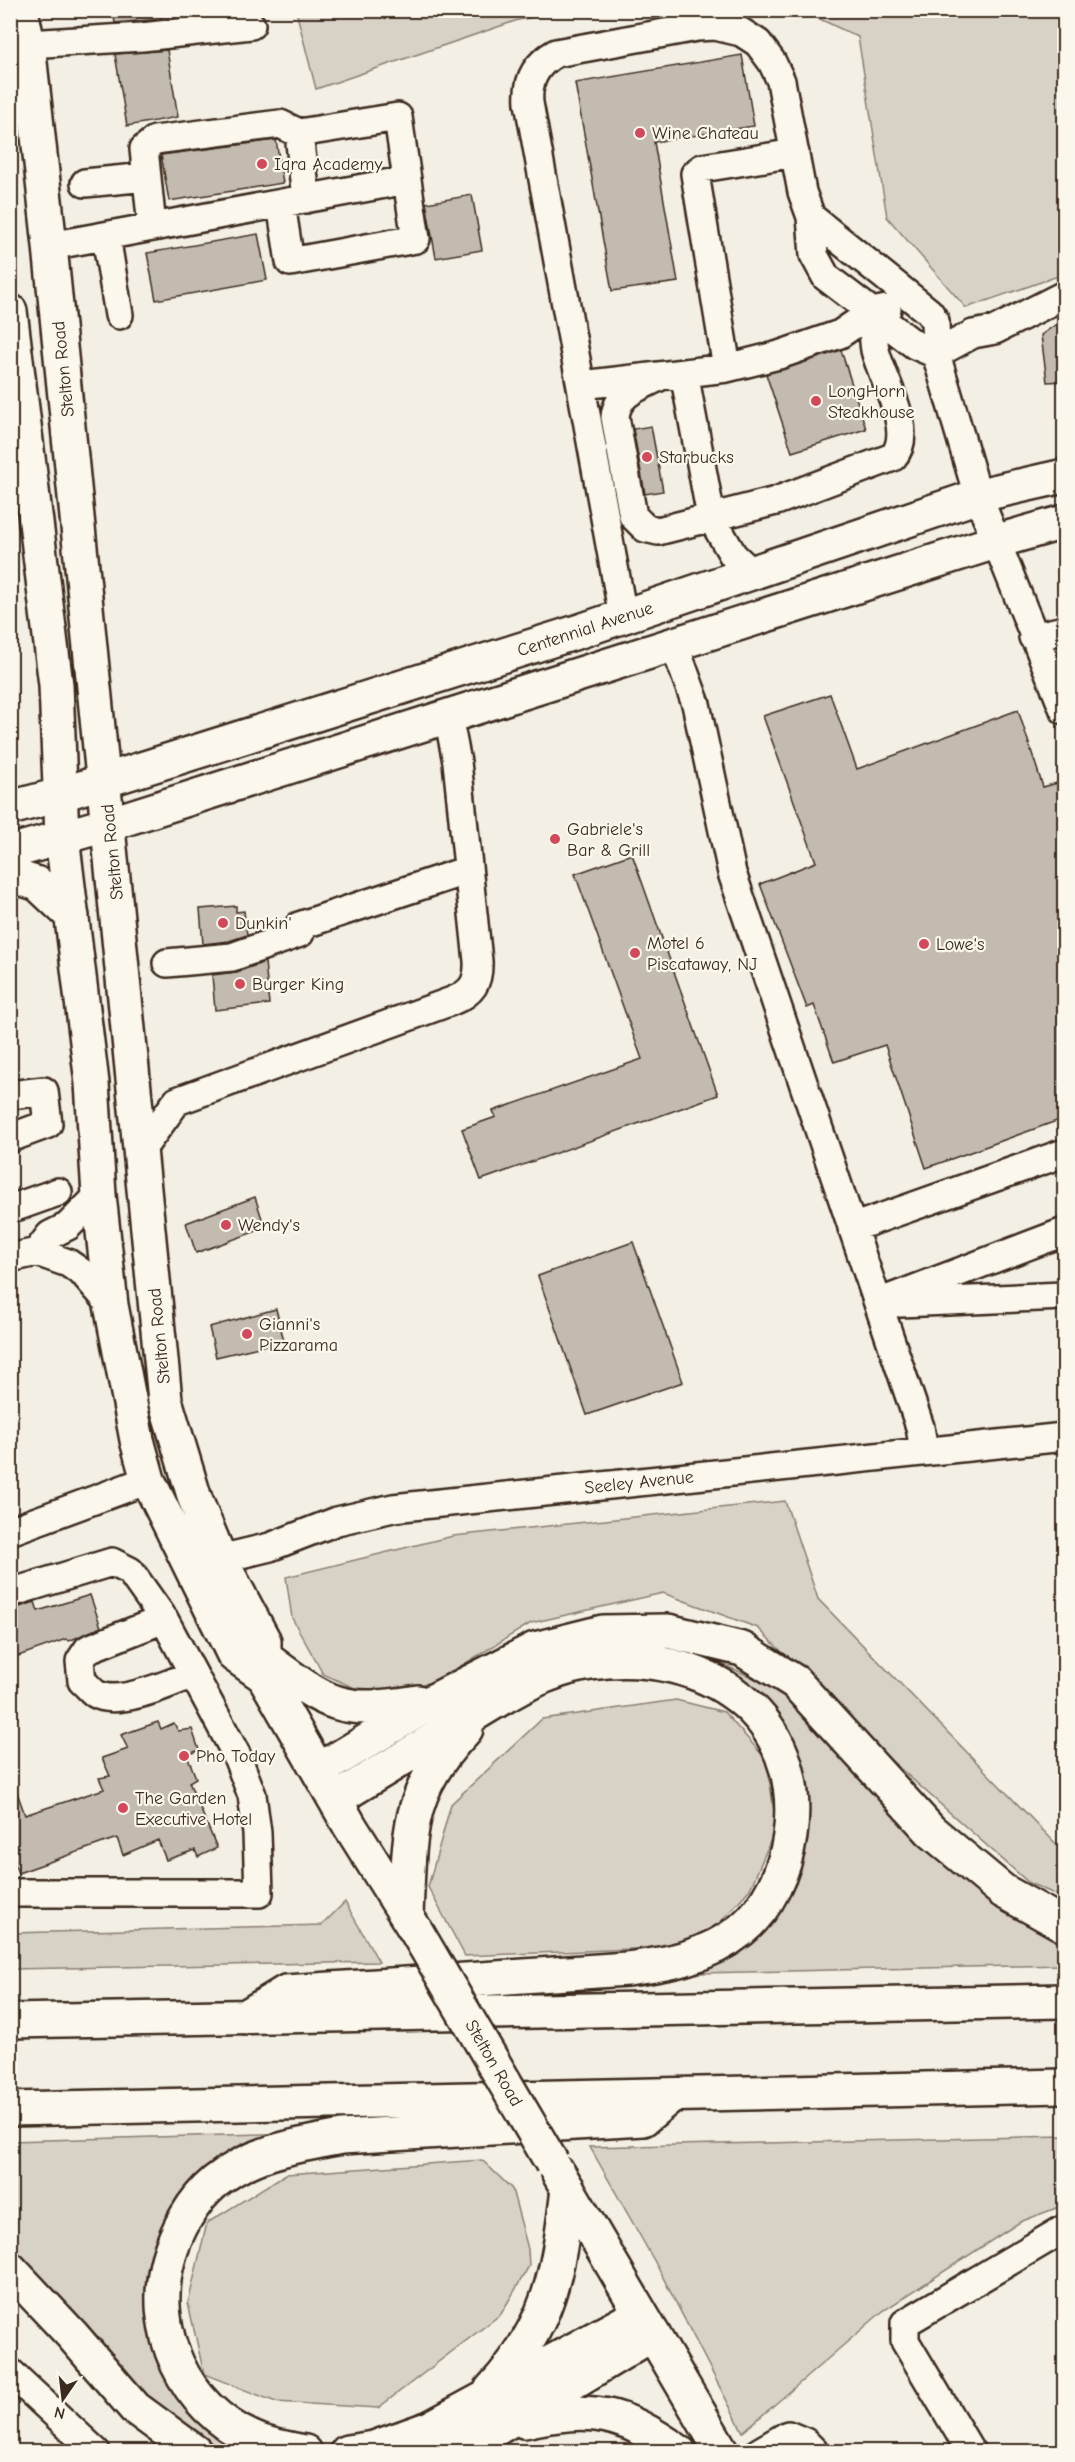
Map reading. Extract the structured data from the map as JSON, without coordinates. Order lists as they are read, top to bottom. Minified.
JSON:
{"streets":{"main road":["Stelton Road","Centennial Avenue"],"street":["Seeley Avenue"]},"crossings":[["Stelton Road","Centennial Avenue"],["Stelton Road","Seeley Avenue"]],"places":["Wine Chateau","Iqra Academy","LongHorn Steakhouse","Starbucks","Gabriele's Bar & Grill","Dunkin'","Lowe's","Motel 6 Piscataway, NJ","Burger King","Wendy's","Gianni's Pizzarama","Pho Today","The Garden Executive Hotel"],"north":"bottom"}
